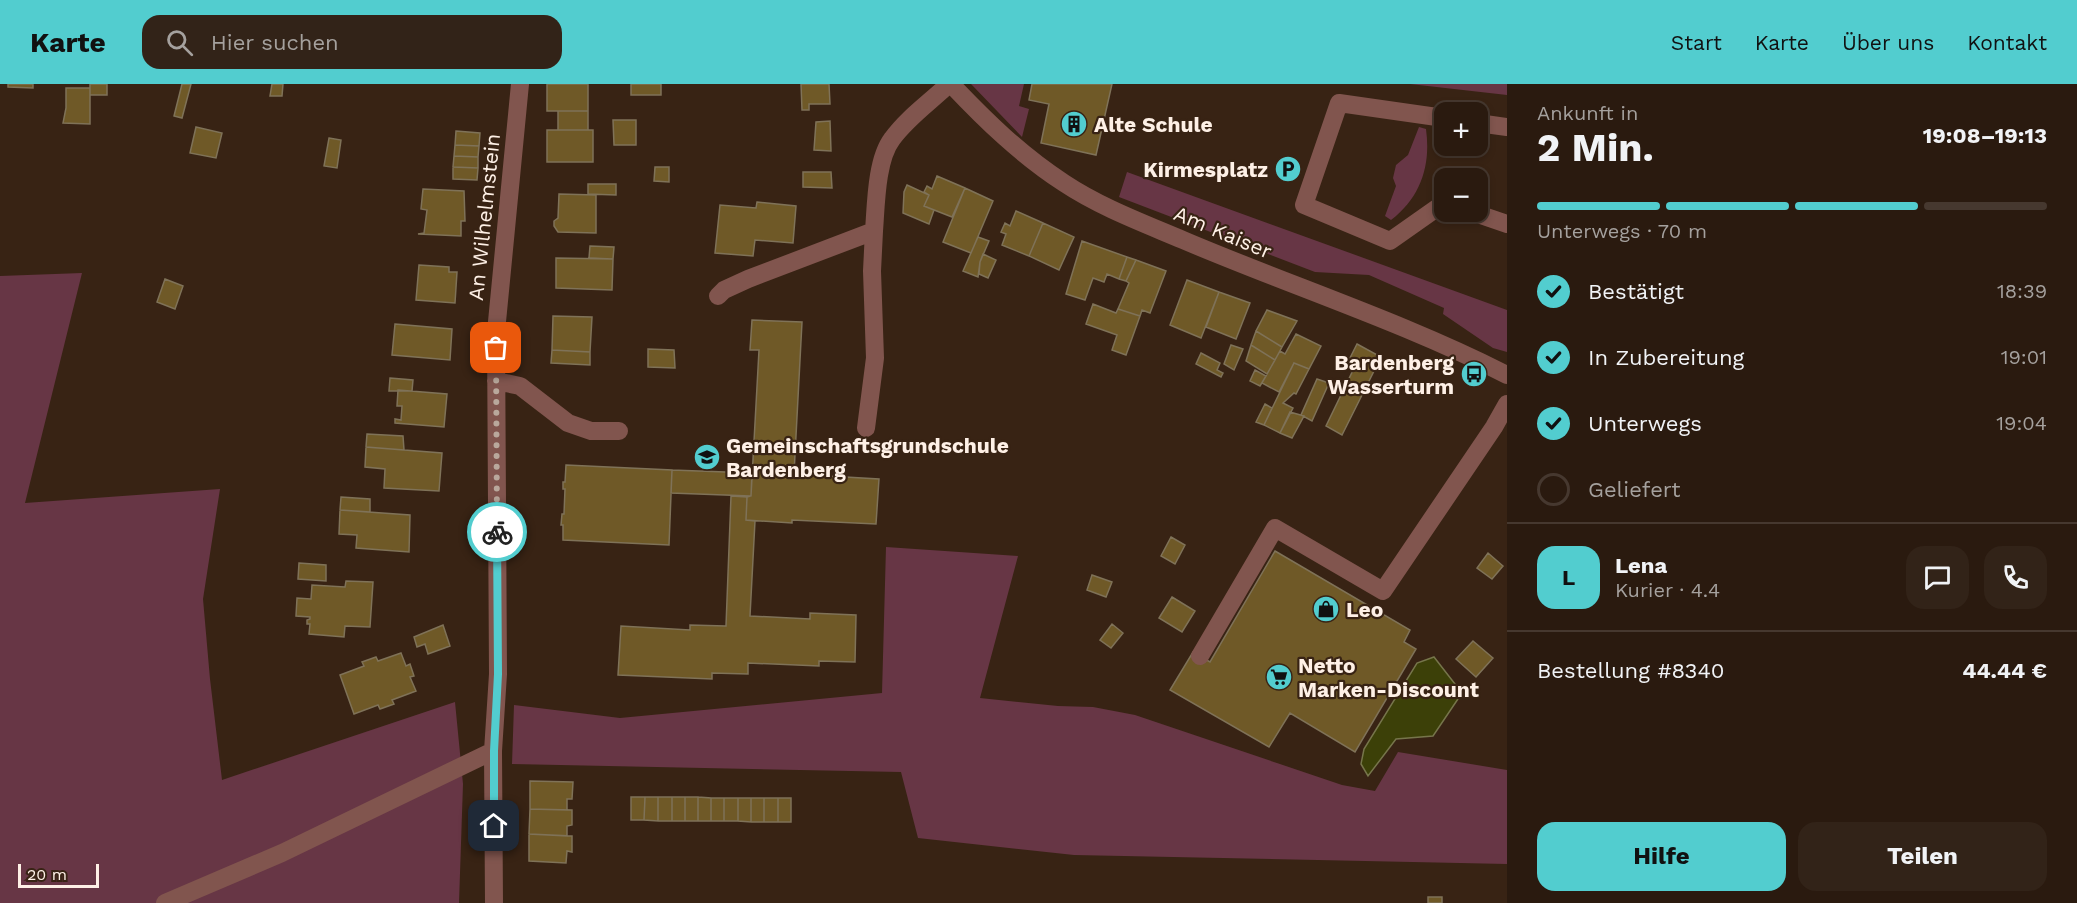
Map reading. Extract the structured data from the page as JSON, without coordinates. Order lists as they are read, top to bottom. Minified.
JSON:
{"streets":{"street":["An Wilhelmstein","Am Kaiser"]},"places":{"building":["Alte Schule"],"parking":["Kirmesplatz"],"bus stop":["Bardenberg Wasserturm"],"school or university":["Gemeinschaftsgrundschule Bardenberg"],"shop":["Leo"],"supermarket":["Netto Marken-Discount"]},"scale_bar":"20 m","page":{"header":"Karte","search":"Hier suchen","nav":["Start","Karte","Über uns","Kontakt"],"heading":["2 Min.","Ankunft in","19:08–19:13"],"panel":["Lena","Kurier · 4.4","Bestellung #8340","44.44 €"],"map_buttons":["+","−"],"bar":"Unterwegs · 70 m","list":[["Bestätigt","18:39"],["In Zubereitung","19:01"],["Unterwegs","19:04"],"Geliefert"],"round":"L","buttons":["Hilfe","Teilen"],"scale":"20 m"}}
